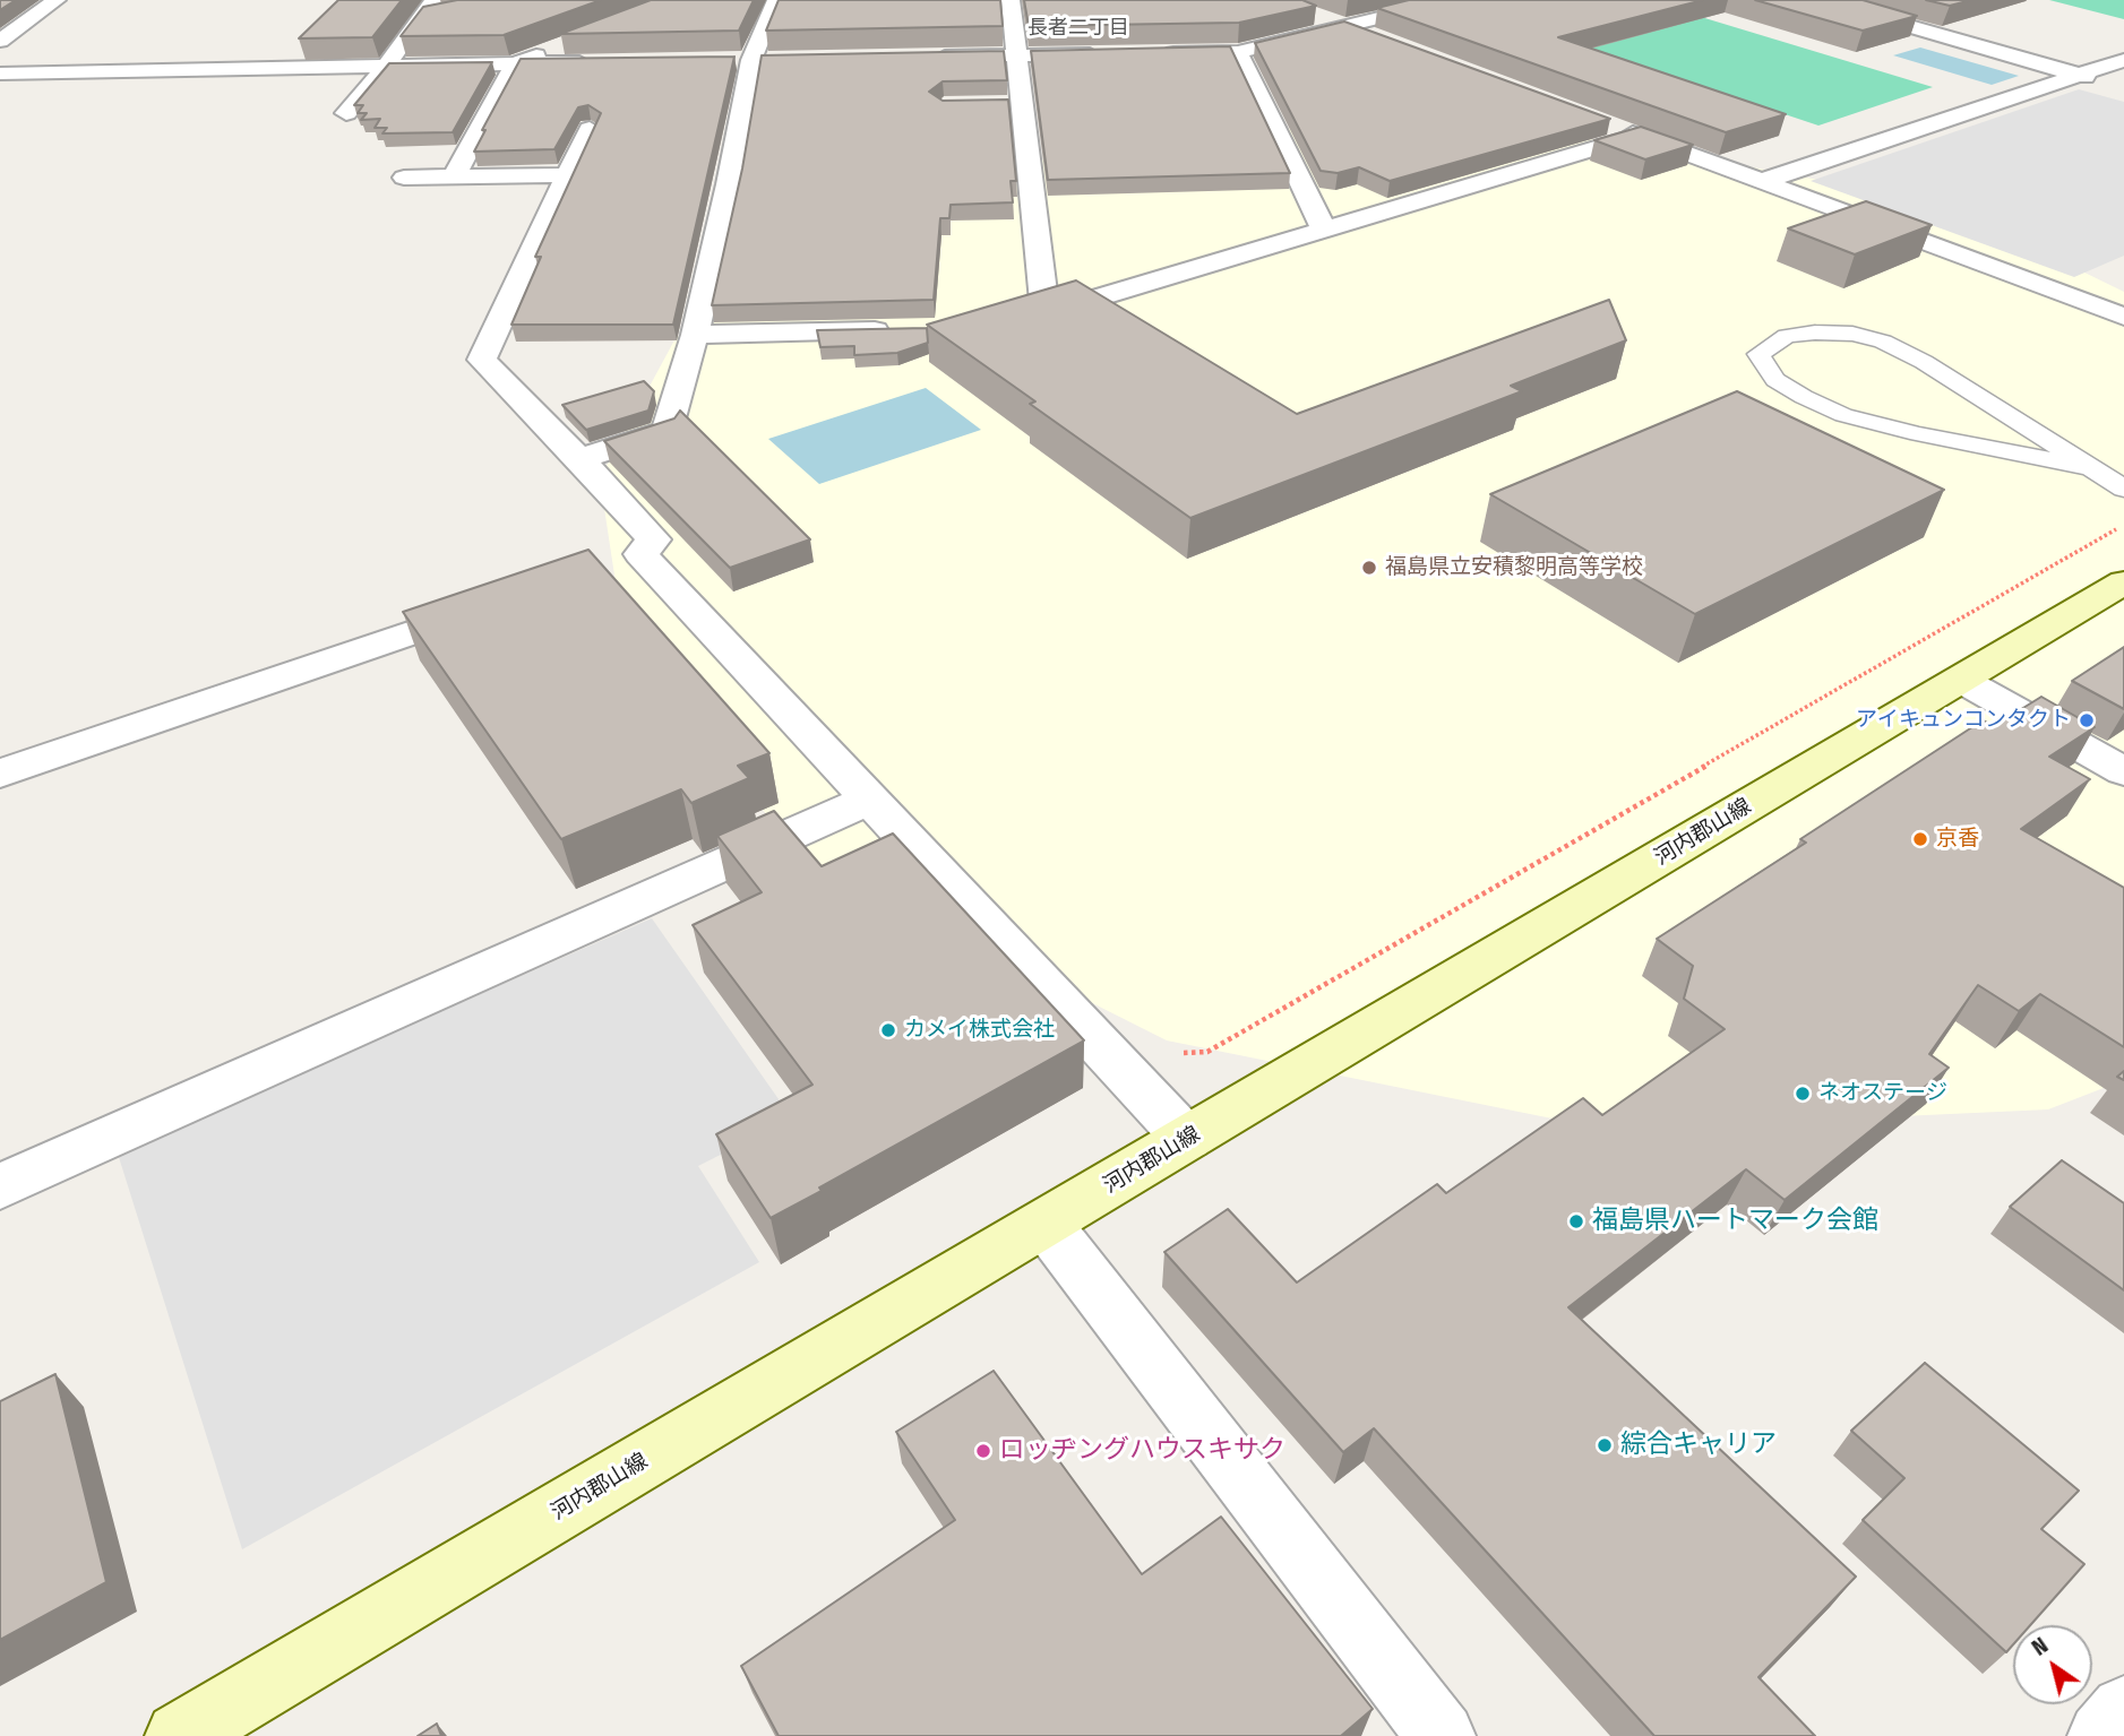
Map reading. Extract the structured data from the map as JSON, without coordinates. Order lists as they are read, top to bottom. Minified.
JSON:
{"streets":{"main road":["河内郡山線"]},"districts":["長者二丁目"],"places":["福島県立安積黎明高等学校","アイキュンコンタクト","京香","カメイ株式会社","ネオステージ","福島県ハートマーク会館","綜合キャリア","ロッヂングハウスキサク"],"north":"top left"}
